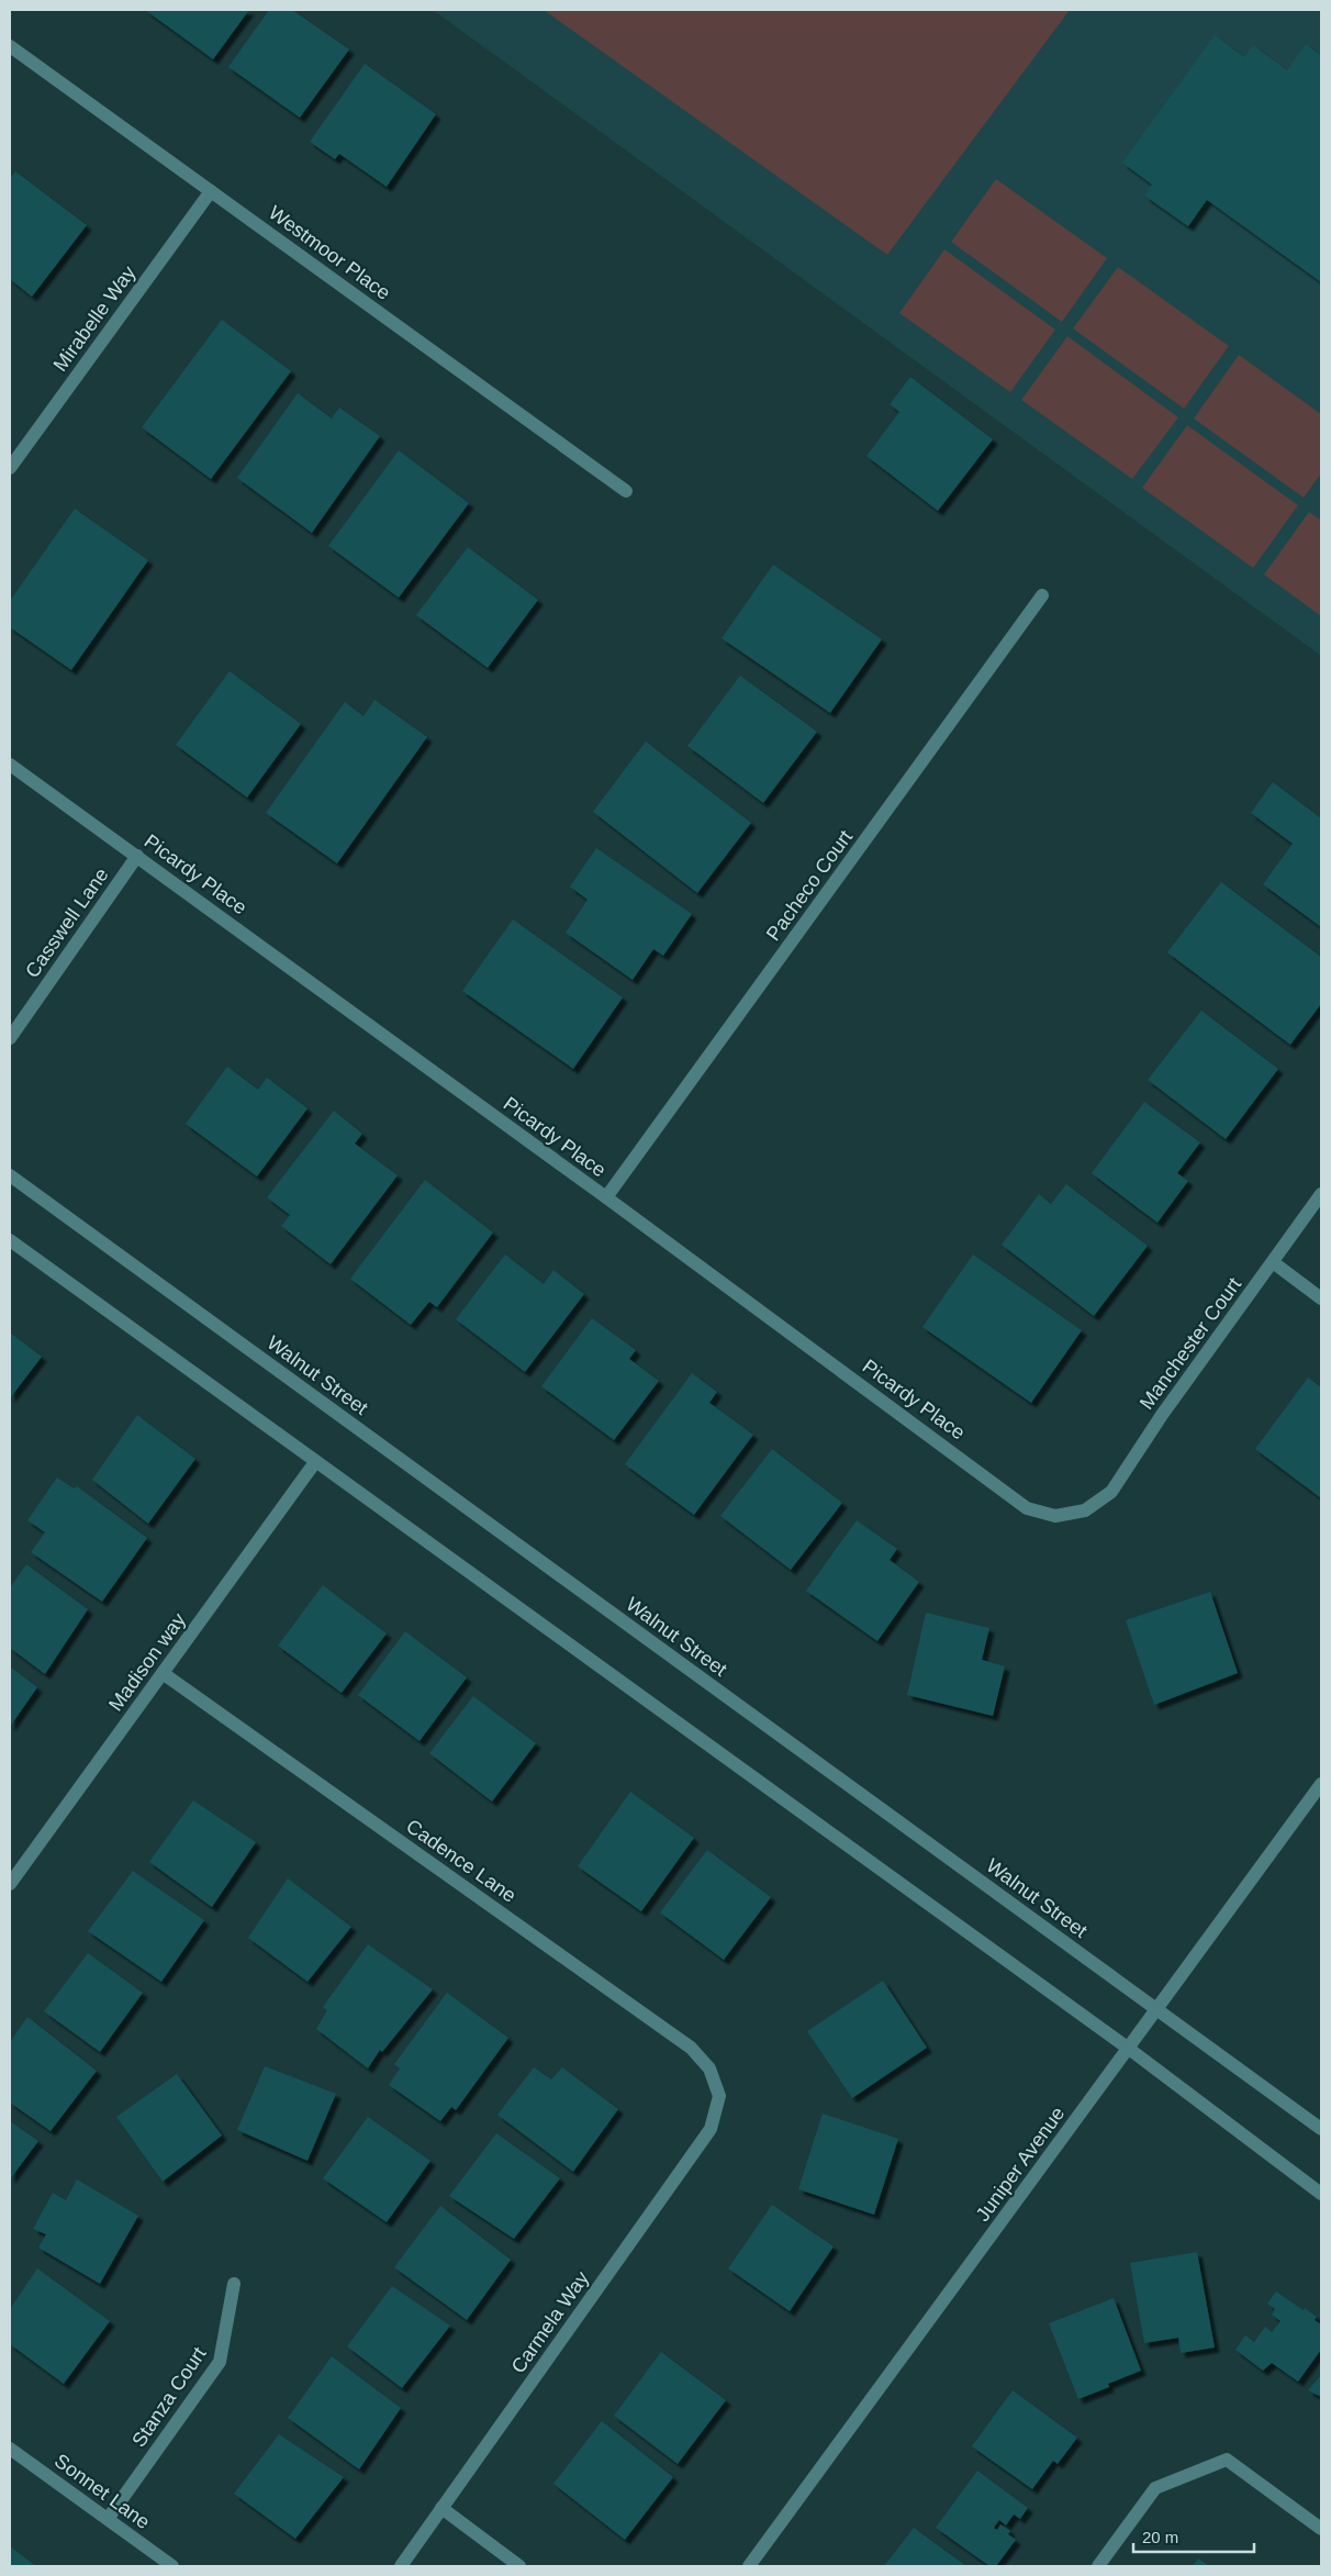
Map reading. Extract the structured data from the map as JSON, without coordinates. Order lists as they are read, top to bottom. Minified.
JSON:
{"streets":{"street":["Westmoor Place","Mirabelle Way","Picardy Place","Pacheco Court","Casswell Lane","Manchester Court","Walnut Street","Madison way","Cadence Lane","Juniper Avenue","Carmela Way","Stanza Court","Sonnet Lane"]},"crossings":[["Westmoor Place","Mirabelle Way"],["Picardy Place","Pacheco Court"],["Picardy Place","Casswell Lane"],["Picardy Place","Manchester Court"],["Walnut Street","Juniper Avenue"],["Madison way","Cadence Lane"],["Cadence Lane","Carmela Way"],["Stanza Court","Sonnet Lane"]],"scale_bar":"20 m"}
